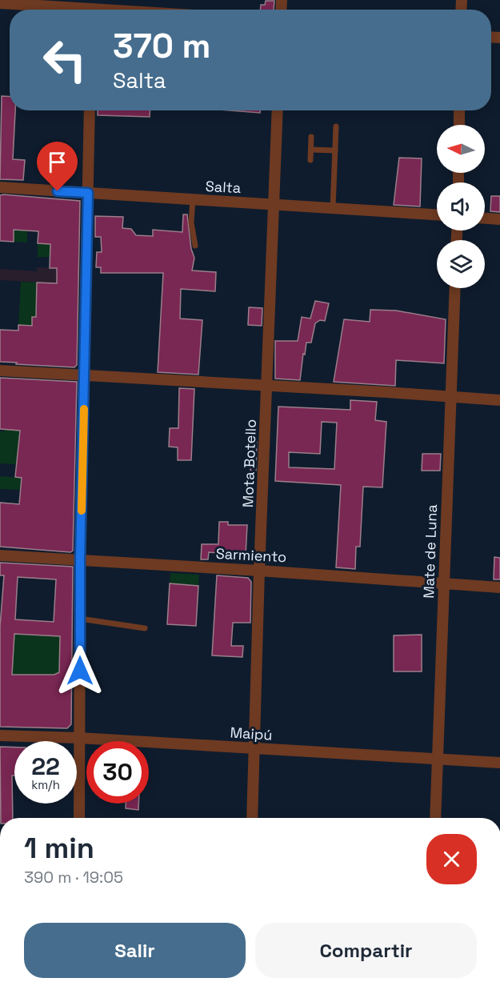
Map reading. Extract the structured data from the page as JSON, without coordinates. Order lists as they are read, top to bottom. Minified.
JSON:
{"streets":{"street":["Salta","Mota Botello","Mate de Luna","Sarmiento","Maipú"]},"crossings":[["Salta","Mota Botello"],["Mota Botello","Sarmiento"],["Mota Botello","Maipú"],["Mate de Luna","Sarmiento"],["Mate de Luna","Maipú"]],"north":"left","page":{"turn":["370 m","Salta"],"speed":"22 km/h","limit":"30","heading":["1 min","390 m · 19:05"],"buttons":["Salir","Compartir"]}}
